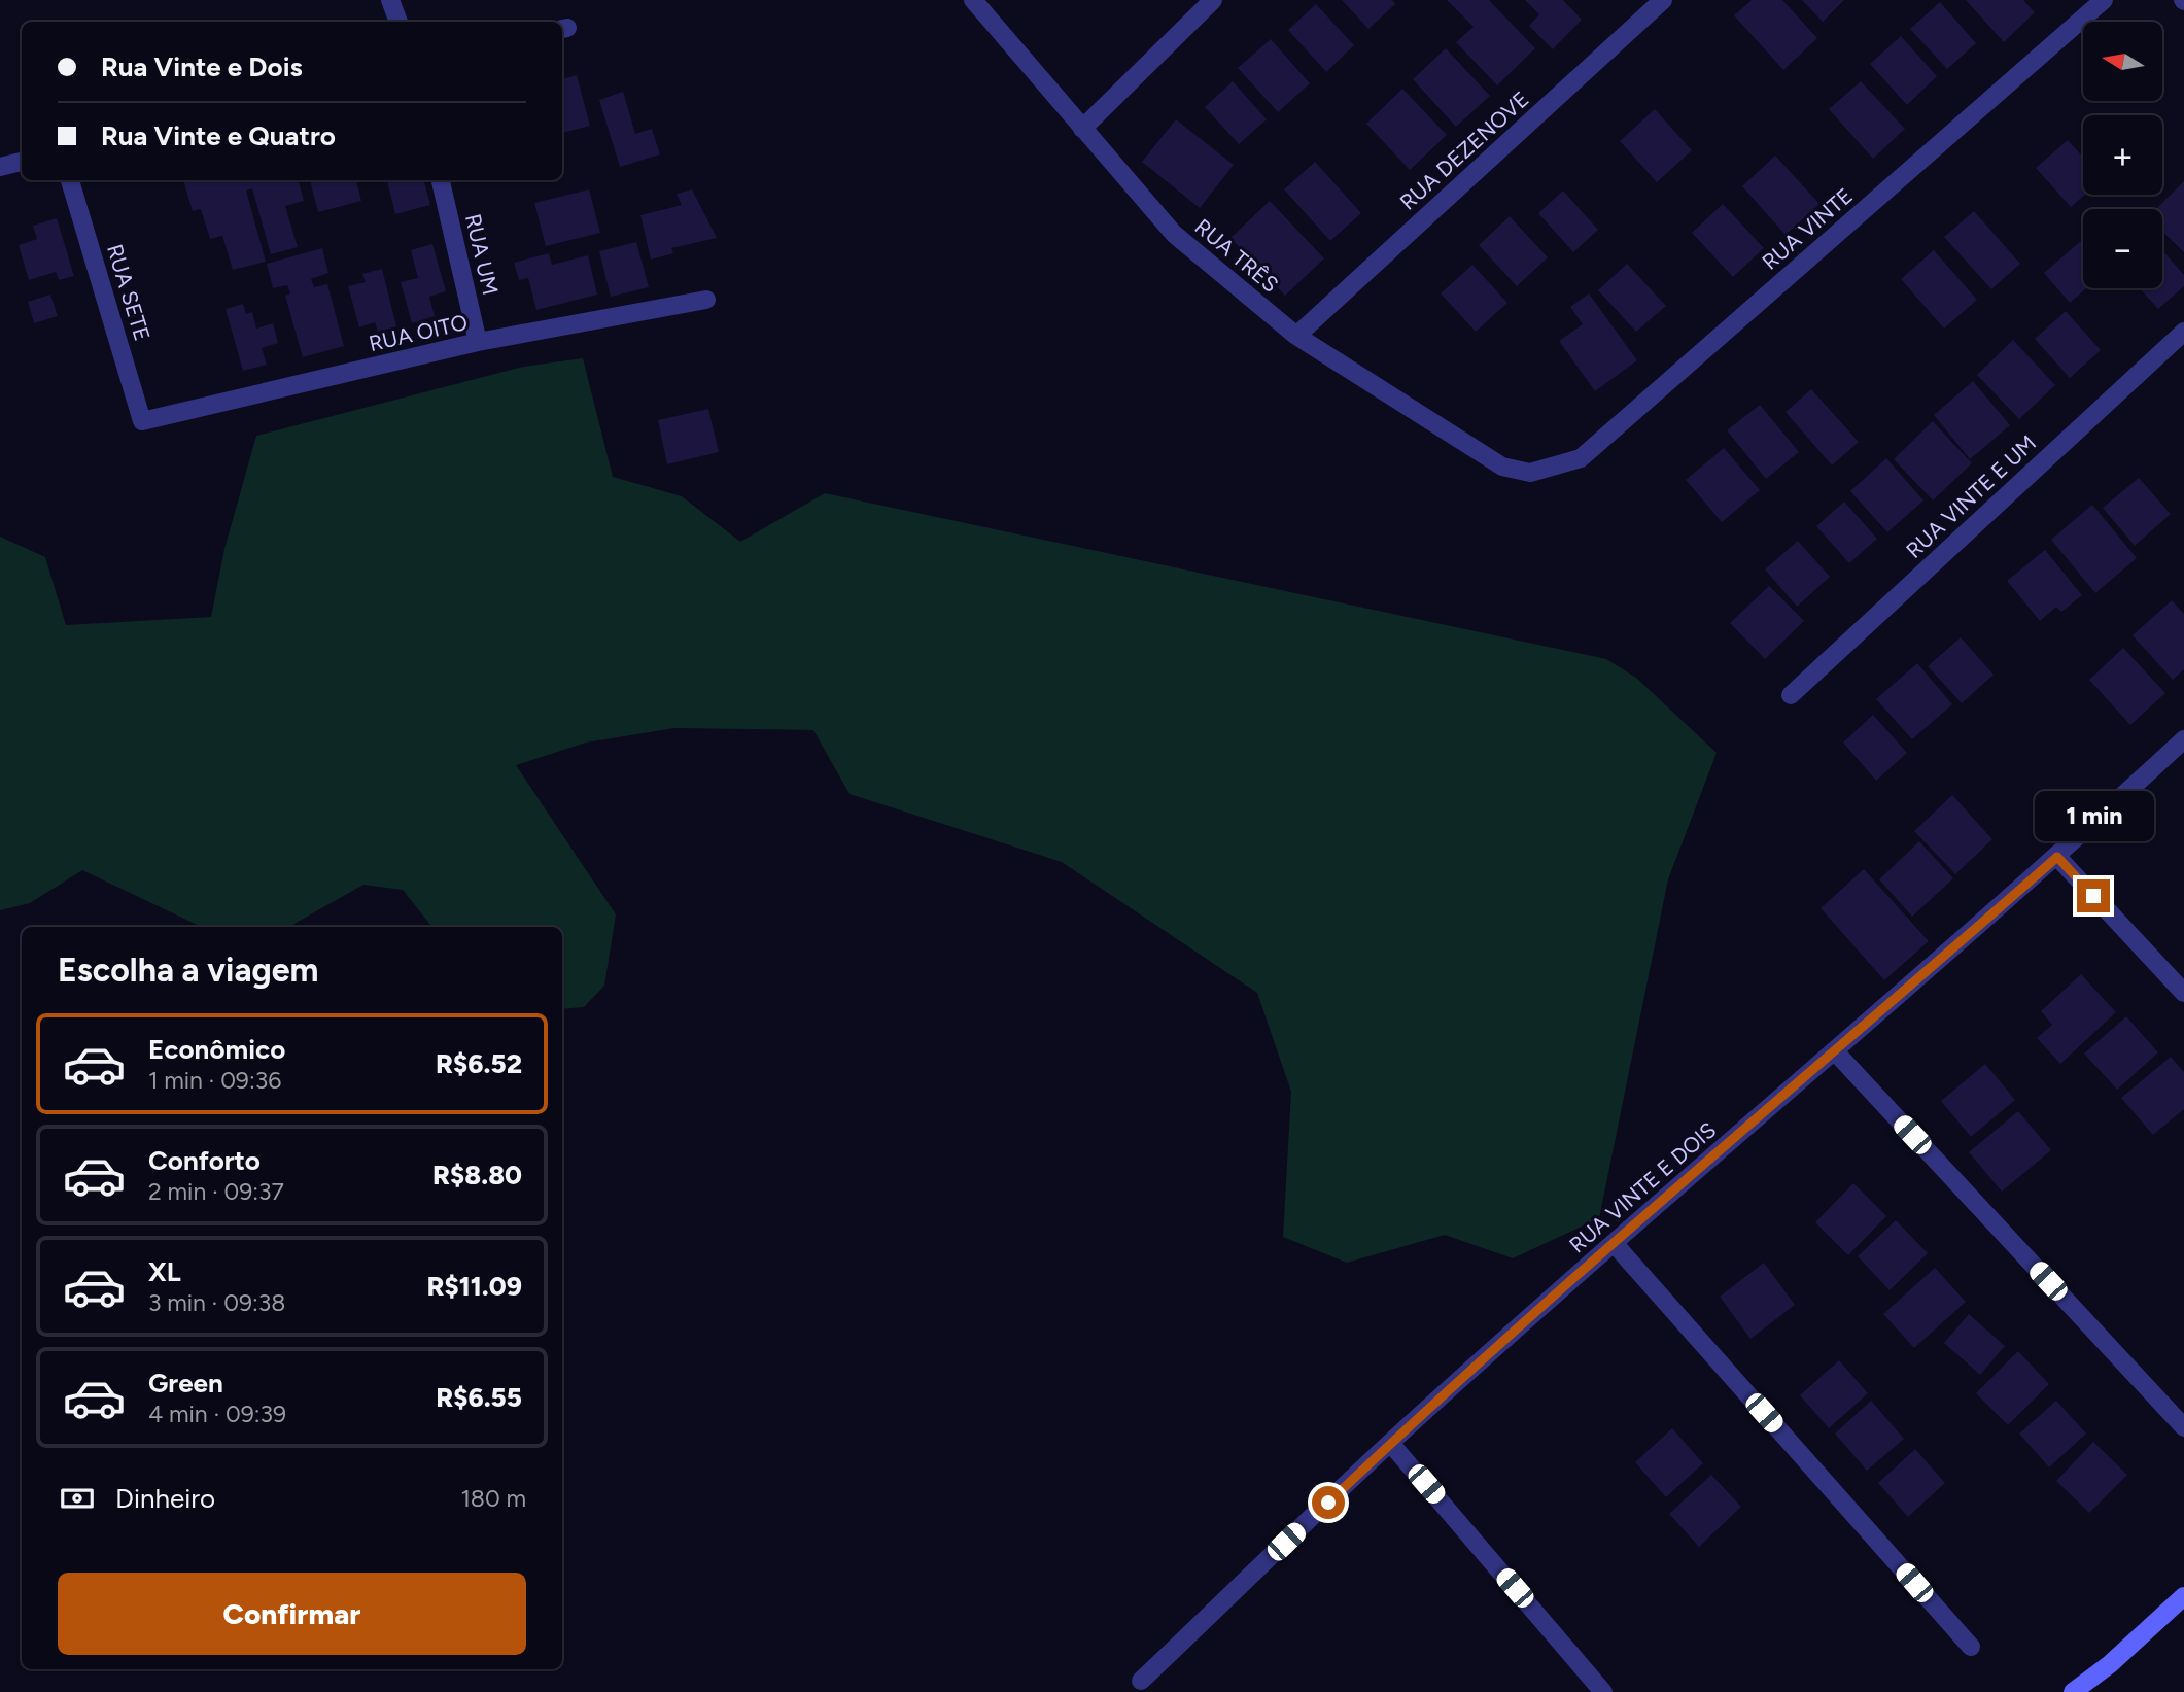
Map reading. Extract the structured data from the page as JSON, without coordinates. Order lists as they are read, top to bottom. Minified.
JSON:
{"streets":{"street":["RUA DEZENOVE","RUA VINTE","RUA UM","RUA TRÊS","RUA SETE","RUA OITO","RUA VINTE E UM","RUA VINTE E DOIS"]},"crossings":[["RUA DEZENOVE","RUA TRÊS"],["RUA VINTE","RUA TRÊS"],["RUA UM","RUA OITO"],["RUA SETE","RUA OITO"]],"north":"left","page":{"map_buttons":["+","−"],"banner":["Rua Vinte e Dois","Rua Vinte e Quatro"],"bubble":"1 min","heading":"Escolha a viagem","list":[{"name":"Econômico","note":"1 min · 09:36","value":"R$6.52"},{"name":"Conforto","note":"2 min · 09:37","value":"R$8.80"},{"name":"XL","note":"3 min · 09:38","value":"R$11.09"},{"name":"Green","note":"4 min · 09:39","value":"R$6.55"}],"pay":["Dinheiro","180 m"],"buttons":"Confirmar"}}
